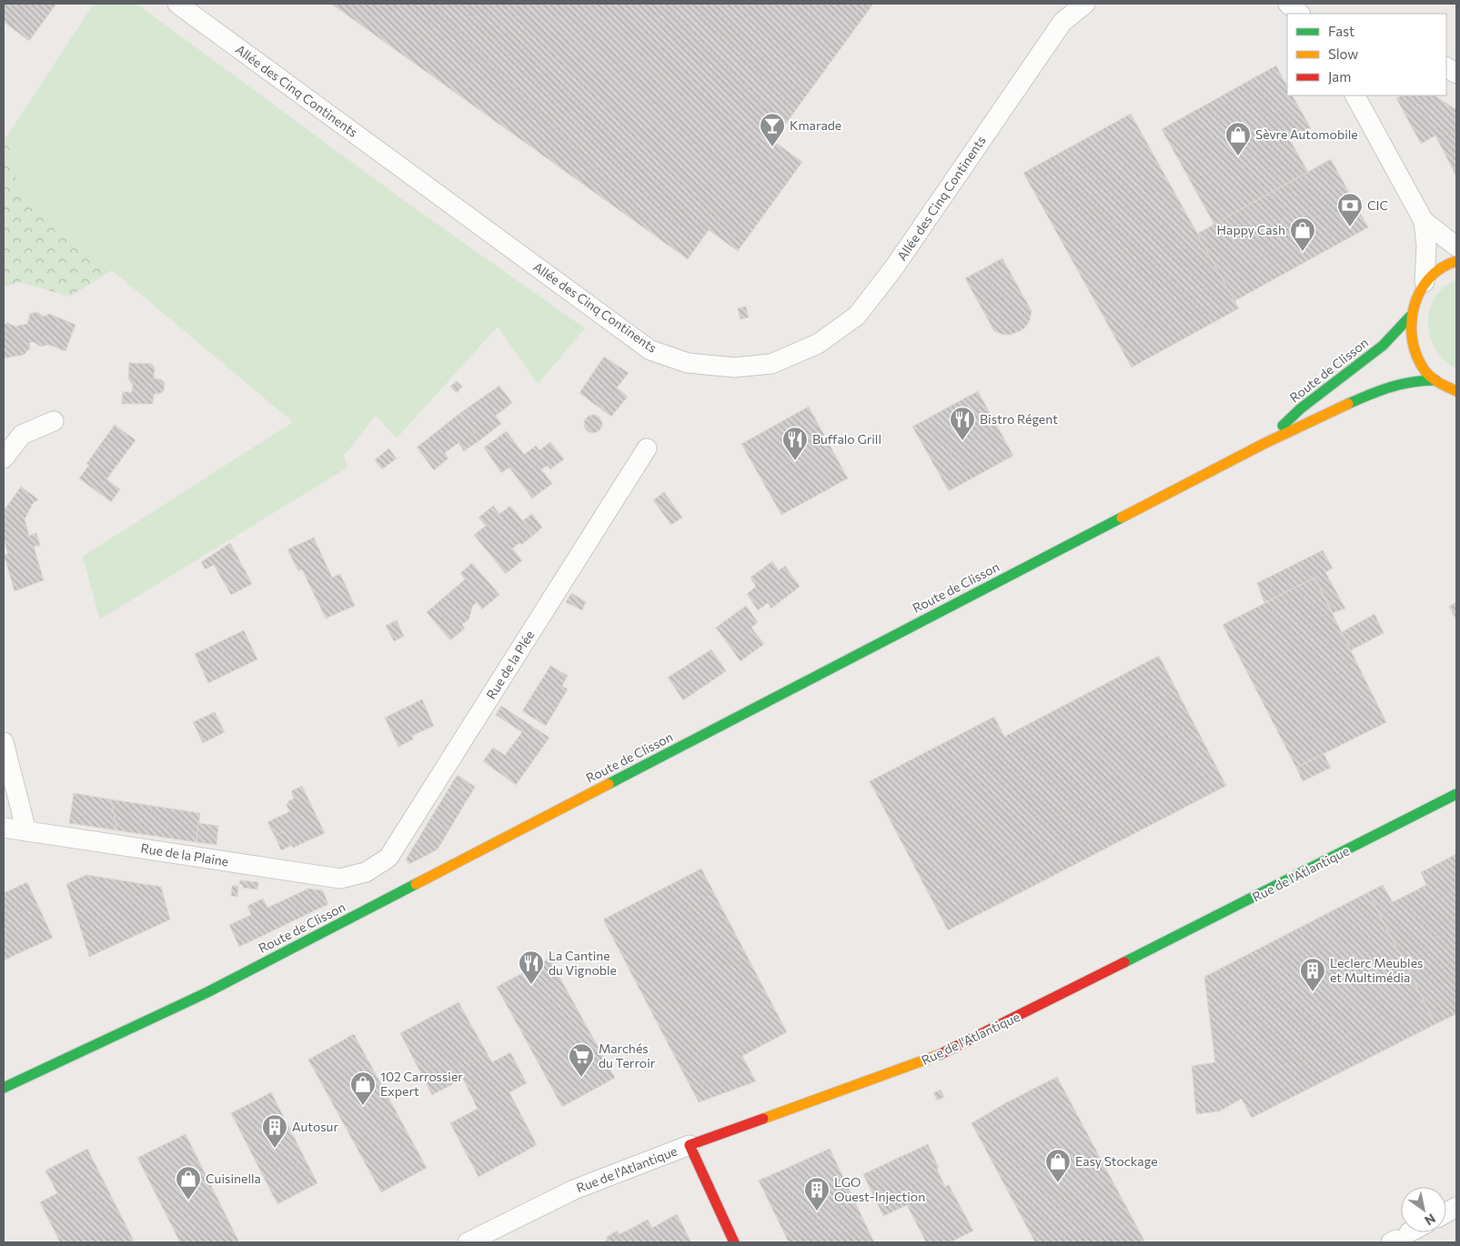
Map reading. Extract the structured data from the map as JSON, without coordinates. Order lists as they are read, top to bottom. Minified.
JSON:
{"streets":{"main road":["Route de Clisson","Rue de l'Atlantique"],"street":["Allée des Cinq Continents","Rue de la Plée","Rue de la Plaine"]},"crossings":[["Rue de la Plée","Rue de la Plaine"]],"places":{"bar":["Kmarade"],"shop":["Sèvre Automobile","Happy Cash","102 Carrossier Expert","Easy Stockage","Cuisinella"],"bank":["CIC"],"restaurant":["Bistro Régent","Buffalo Grill","La Cantine du Vignoble"],"building":["Leclerc Meubles et Multimédia","Autosur","LGO Ouest-Injection"],"supermarket":["Marchés du Terroir"]},"legend":["Fast","Slow","Jam"],"north":"bottom right"}
